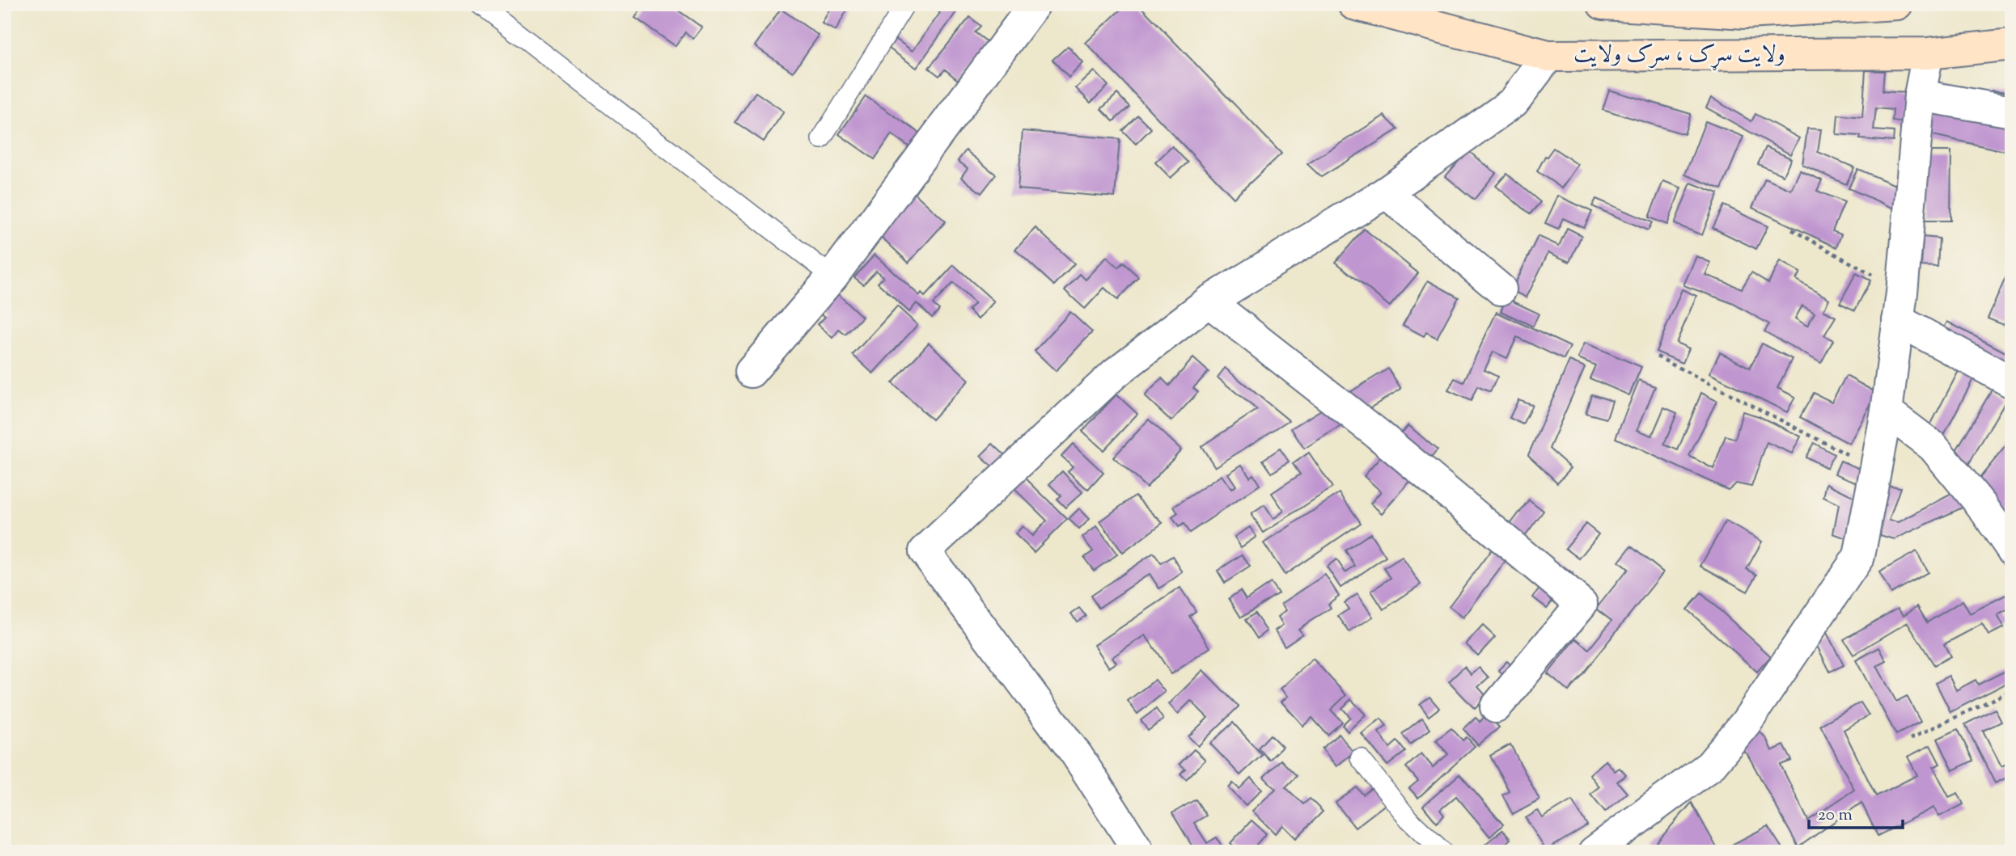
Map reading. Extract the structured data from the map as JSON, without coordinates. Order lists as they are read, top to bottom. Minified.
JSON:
{"streets":{"main road":["ولایت سړک ، سرک ولایت"]},"scale_bar":"20 m"}
